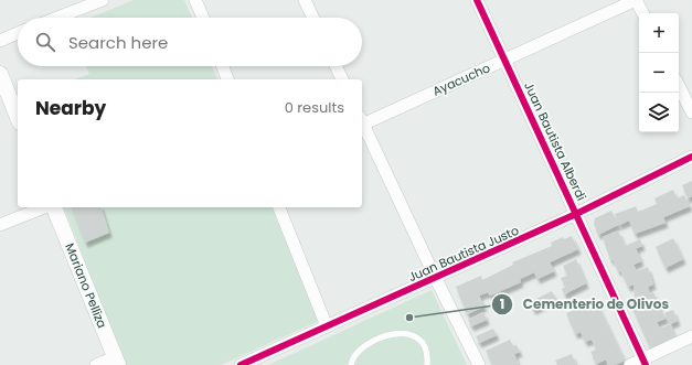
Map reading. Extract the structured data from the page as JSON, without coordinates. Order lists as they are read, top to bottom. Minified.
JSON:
{"streets":{"street":["Ayacucho","Juan Bautista Alberdi","Juan Bautista Justo","Mariano Pelliza"]},"crossings":[["Ayacucho","Juan Bautista Alberdi"],["Juan Bautista Alberdi","Juan Bautista Justo"]],"places":["Cementerio de Olivos"],"page":{"map_buttons":["+","−"],"search":"Search here","heading":["Nearby","0 results"]}}
